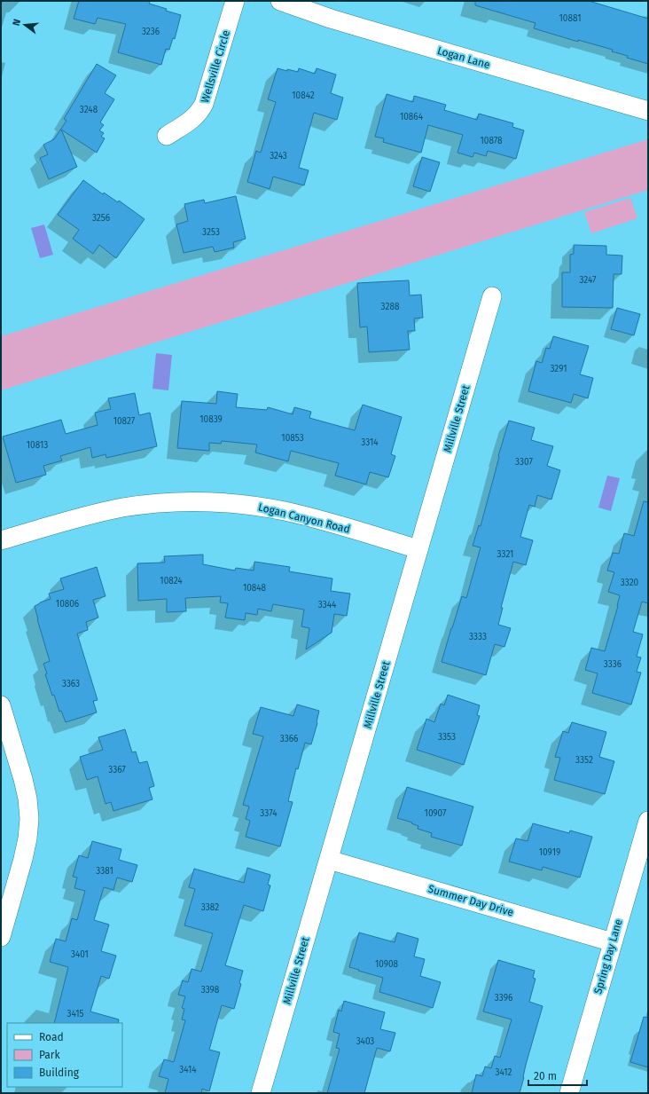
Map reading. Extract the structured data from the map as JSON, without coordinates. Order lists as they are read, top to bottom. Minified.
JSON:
{"streets":{"street":["Logan Lane","Wellsville Circle","Millville Street","Logan Canyon Road","Summer Day Drive","Spring Day Lane"]},"crossings":[["Millville Street","Logan Canyon Road"],["Millville Street","Summer Day Drive"],["Summer Day Drive","Spring Day Lane"]],"house_numbers":["10881","3236","10842","3248","10864","10878","3243","3256","3253","3247","3288","3291","10839","10827","10853","3314","10813","3307","3321","10824","3320","10848","10806","3344","3333","3336","3363","3353","3366","3352","3367","3374","10907","10919","3381","3382","3401","10908","3398","3396","3415","3403","3414","3412"],"legend":["Road","Park","Building"],"scale_bar":"20 m","north":"left"}
